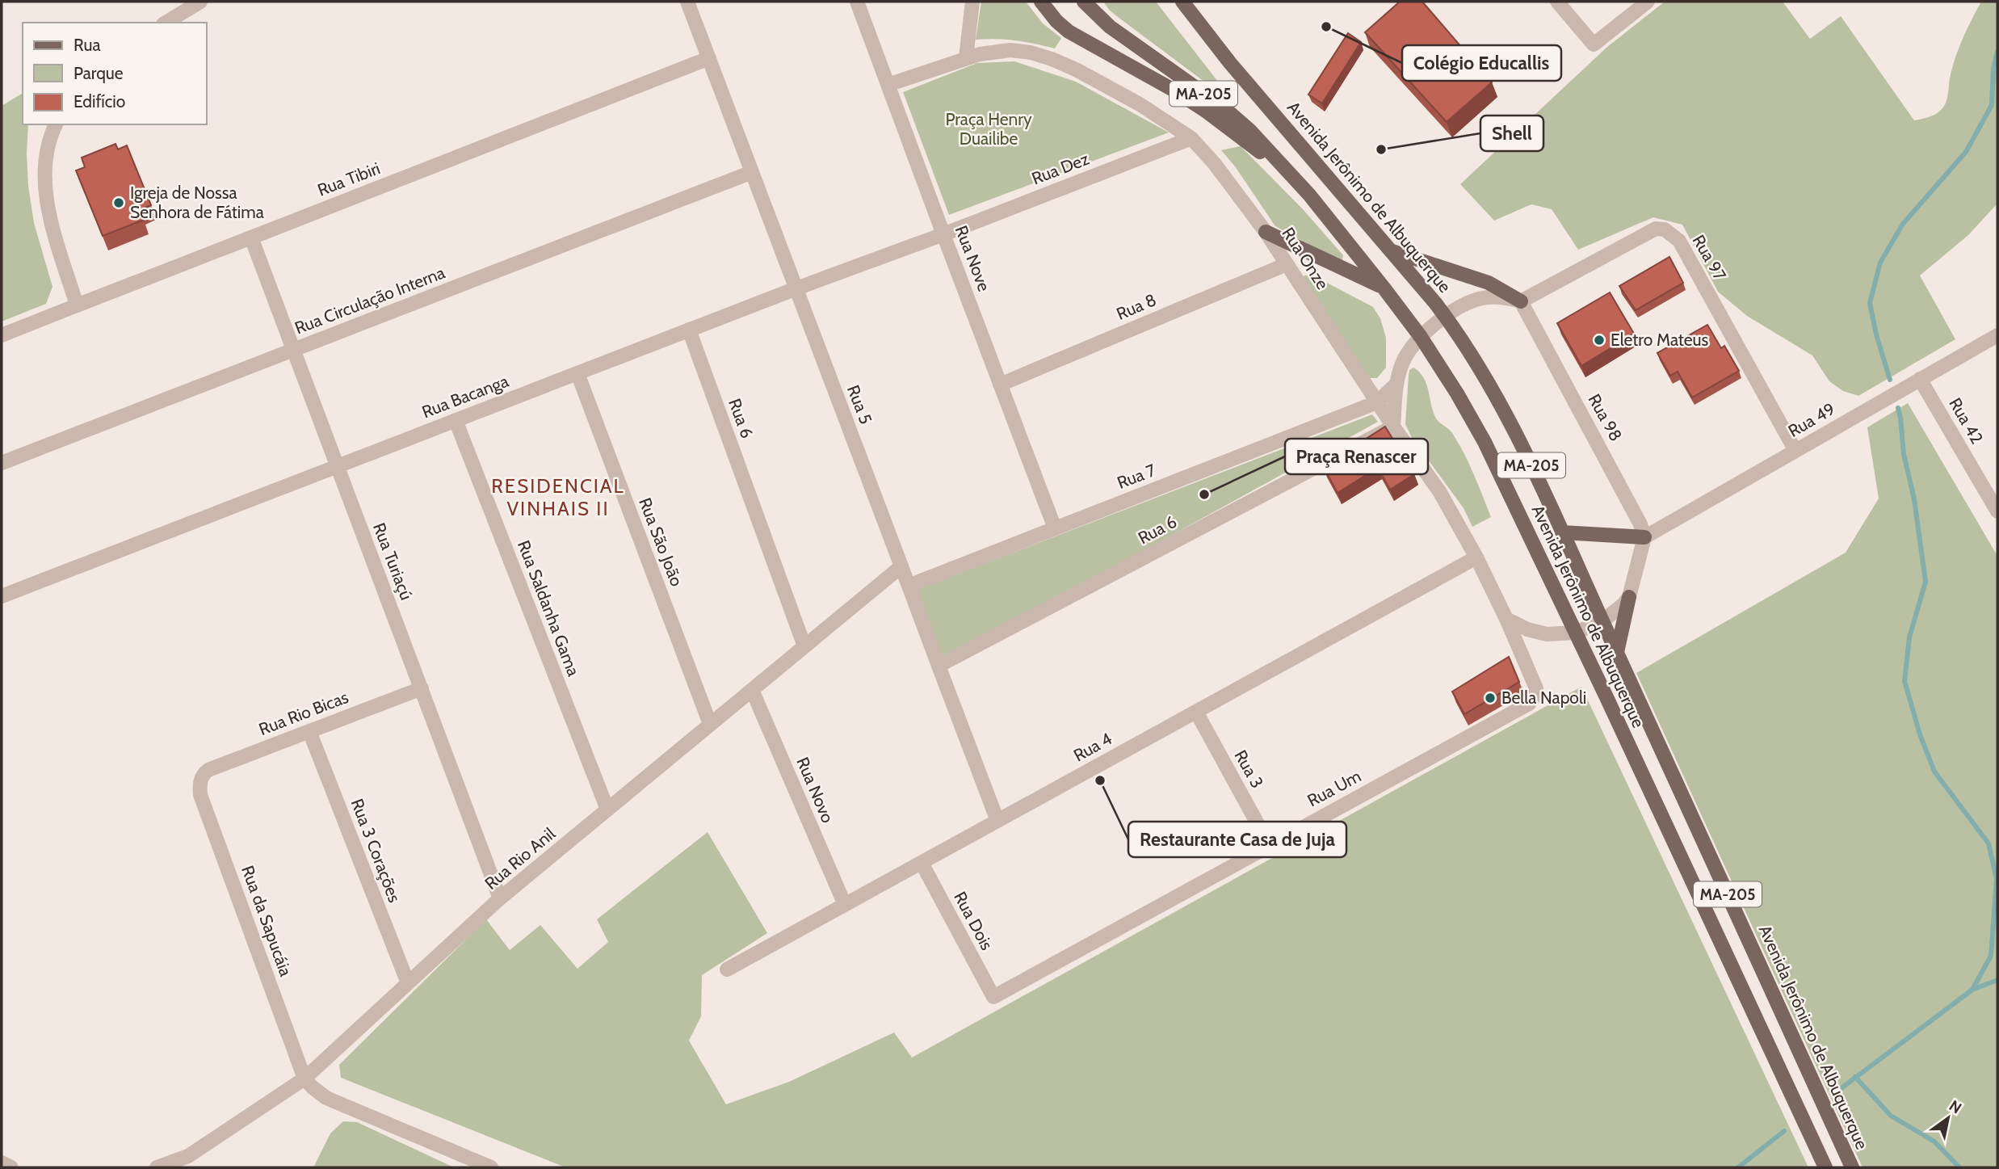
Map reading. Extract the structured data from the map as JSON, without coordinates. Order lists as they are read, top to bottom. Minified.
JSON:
{"streets":{"main road":["MA-205","Avenida Jerônimo de Albuquerque"],"street":["Rua Dez","Rua Tibiri","Rua 97","Rua Nove","Rua Onze","Rua Circulação Interna","Rua 8","Rua Bacanga","Rua 5","Rua 98","Rua 6","Rua 49","Rua 42","Rua 7","Rua São João","Rua Turiaçú","Rua Saldanha Gama","Rua Rio Bicas","Rua 4","Rua 3","Rua Um","Rua Novo","Rua 3 Corações","Rua Rio Anil","Rua da Sapucáia","Rua Dois"]},"crossings":[["Rua Dez","Rua Nove"],["Rua Dez","Rua Onze"],["Rua Dez","Rua Bacanga"],["Rua Tibiri","Rua 5"],["Rua Tibiri","Rua Turiaçú"],["Rua 97","Rua 98"],["Rua 97","Rua 49"],["Rua Nove","Rua Onze"],["Rua Nove","Rua 8"],["Rua Nove","Rua Bacanga"],["Rua Nove","Rua 7"],["Rua Onze","Rua 8"],["Rua Onze","Rua 6"],["Rua Onze","Rua 7"],["Rua Onze","Rua 4"],["Rua Onze","Rua Um"],["Rua Circulação Interna","Rua 5"],["Rua Circulação Interna","Rua Turiaçú"],["Rua Bacanga","Rua 5"],["Rua Bacanga","Rua 6"],["Rua Bacanga","Rua São João"],["Rua Bacanga","Rua Turiaçú"],["Rua Bacanga","Rua Saldanha Gama"],["Rua 5","Rua 6"],["Rua 5","Rua 7"],["Rua 5","Rua 4"],["Rua 5","Rua Rio Anil"],["Rua 98","Rua 49"],["Rua 6","Rua Rio Anil"],["Rua 49","Rua 42"],["Rua São João","Rua Rio Anil"],["Rua Turiaçú","Rua Rio Bicas"],["Rua Turiaçú","Rua Rio Anil"],["Rua Saldanha Gama","Rua Rio Anil"],["Rua Rio Bicas","Rua 3 Corações"],["Rua Rio Bicas","Rua da Sapucáia"],["Rua 4","Rua 3"],["Rua 4","Rua Novo"],["Rua 4","Rua Dois"],["Rua 3","Rua Um"],["Rua Um","Rua Dois"],["Rua Novo","Rua Rio Anil"],["Rua 3 Corações","Rua Rio Anil"],["Rua Rio Anil","Rua da Sapucáia"]],"districts":["RESIDENCIAL VINHAIS II"],"parks":["Praça Henry Duailibe"],"places":["Colégio Educallis","Shell","Igreja de Nossa Senhora de Fátima","Eletro Mateus","Praça Renascer","Bella Napoli","Restaurante Casa de Juja"],"legend":["Rua","Parque","Edifício"],"north":"top right"}
